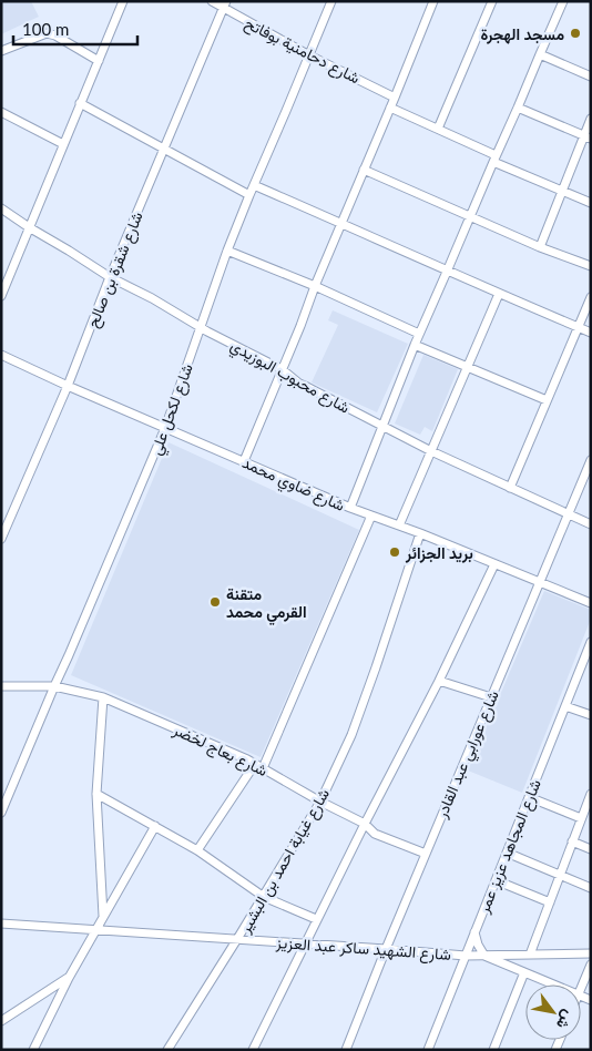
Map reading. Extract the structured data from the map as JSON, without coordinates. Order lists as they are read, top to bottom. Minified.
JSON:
{"streets":{"street":["شارع دحامنية بوفاتح","شارع شقرة بن صالح","شارع محبوب البوزيدي","شارع لكحل علي","شارع ضاوي محمد","شارع بعاج لخضر","شارع عورابي عبد القادر","شارع المجاهد عزيز عمر","شارع غيابة احمد بن البشير","شارع الشهيد ساكر عبد العزيز"]},"crossings":[["شارع دحامنية بوفاتح","شارع شقرة بن صالح"],["شارع دحامنية بوفاتح","شارع لكحل علي"],["شارع شقرة بن صالح","شارع محبوب البوزيدي"],["شارع شقرة بن صالح","شارع ضاوي محمد"],["شارع محبوب البوزيدي","شارع لكحل علي"],["شارع محبوب البوزيدي","شارع عورابي عبد القادر"],["شارع لكحل علي","شارع ضاوي محمد"],["شارع لكحل علي","شارع بعاج لخضر"],["شارع ضاوي محمد","شارع عورابي عبد القادر"],["شارع ضاوي محمد","شارع غيابة احمد بن البشير"],["شارع بعاج لخضر","شارع عورابي عبد القادر"],["شارع بعاج لخضر","شارع غيابة احمد بن البشير"],["شارع عورابي عبد القادر","شارع الشهيد ساكر عبد العزيز"],["شارع المجاهد عزيز عمر","شارع الشهيد ساكر عبد العزيز"],["شارع غيابة احمد بن البشير","شارع الشهيد ساكر عبد العزيز"]],"places":["مسجد الهجرة","بريد الجزائر","متقنة القرمي محمد"],"scale_bar":"100 m","north":"bottom right"}
